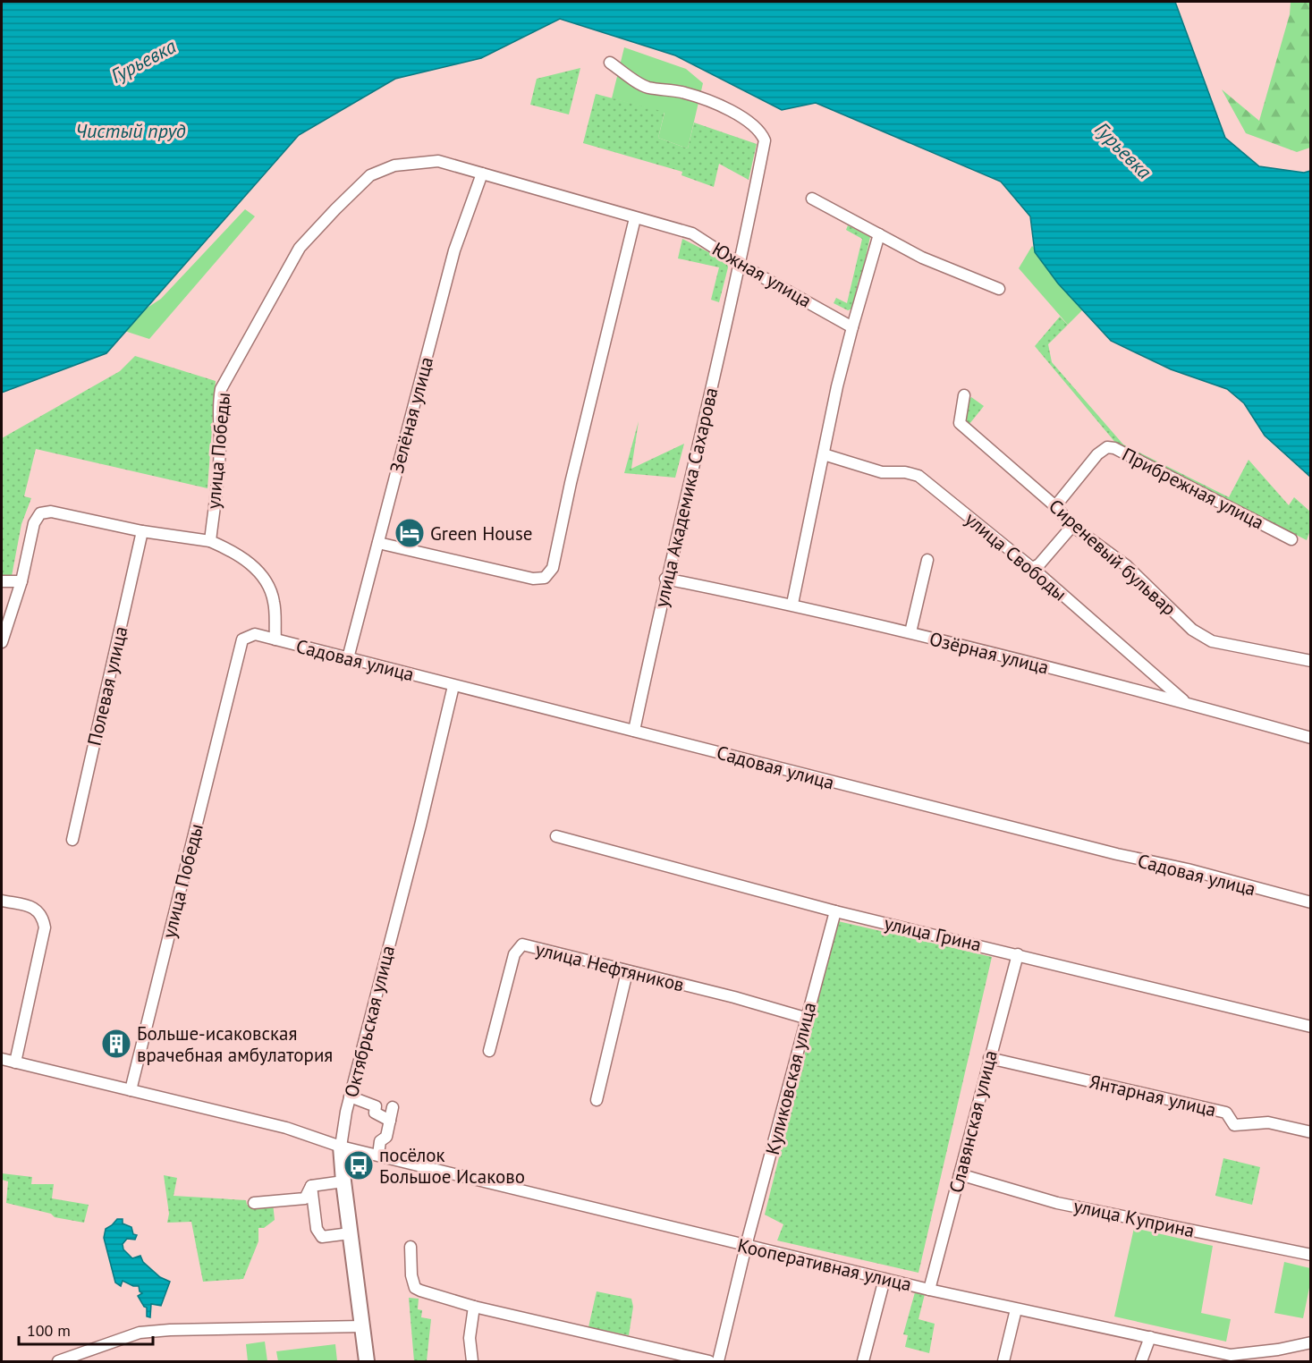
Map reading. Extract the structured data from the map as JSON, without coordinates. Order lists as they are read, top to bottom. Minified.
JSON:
{"streets":{"street":["Южная улица","Зелёная улица","улица Победы","Прибрежная улица","улица Академика Сахарова","улица Свободы","Сиреневый бульвар","Озёрная улица","Садовая улица","Полевая улица","улица Грина","улица Нефтяников","Октябрьская улица","Куликовская улица","Янтарная улица","Славянская улица","улица Куприна","Кооперативная улица"]},"crossings":[["Южная улица","Зелёная улица"],["Южная улица","улица Победы"],["Южная улица","улица Академика Сахарова"],["Зелёная улица","Садовая улица"],["улица Победы","Садовая улица"],["улица Победы","Кооперативная улица"],["Прибрежная улица","Сиреневый бульвар"],["улица Академика Сахарова","Озёрная улица"],["улица Академика Сахарова","Садовая улица"],["улица Свободы","Озёрная улица"],["Садовая улица","Октябрьская улица"],["улица Грина","Куликовская улица"],["улица Грина","Славянская улица"],["улица Нефтяников","Куликовская улица"],["Октябрьская улица","Кооперативная улица"],["Куликовская улица","Кооперативная улица"],["Янтарная улица","Славянская улица"],["Славянская улица","улица Куприна"],["Славянская улица","Кооперативная улица"]],"water":["Гурьевка","Чистый пруд"],"places":{"hotel":["Green House"],"building":["Больше-исаковская врачебная амбулатория"],"bus stop":["посёлок Большое Исаково"]},"scale_bar":"100 m"}
